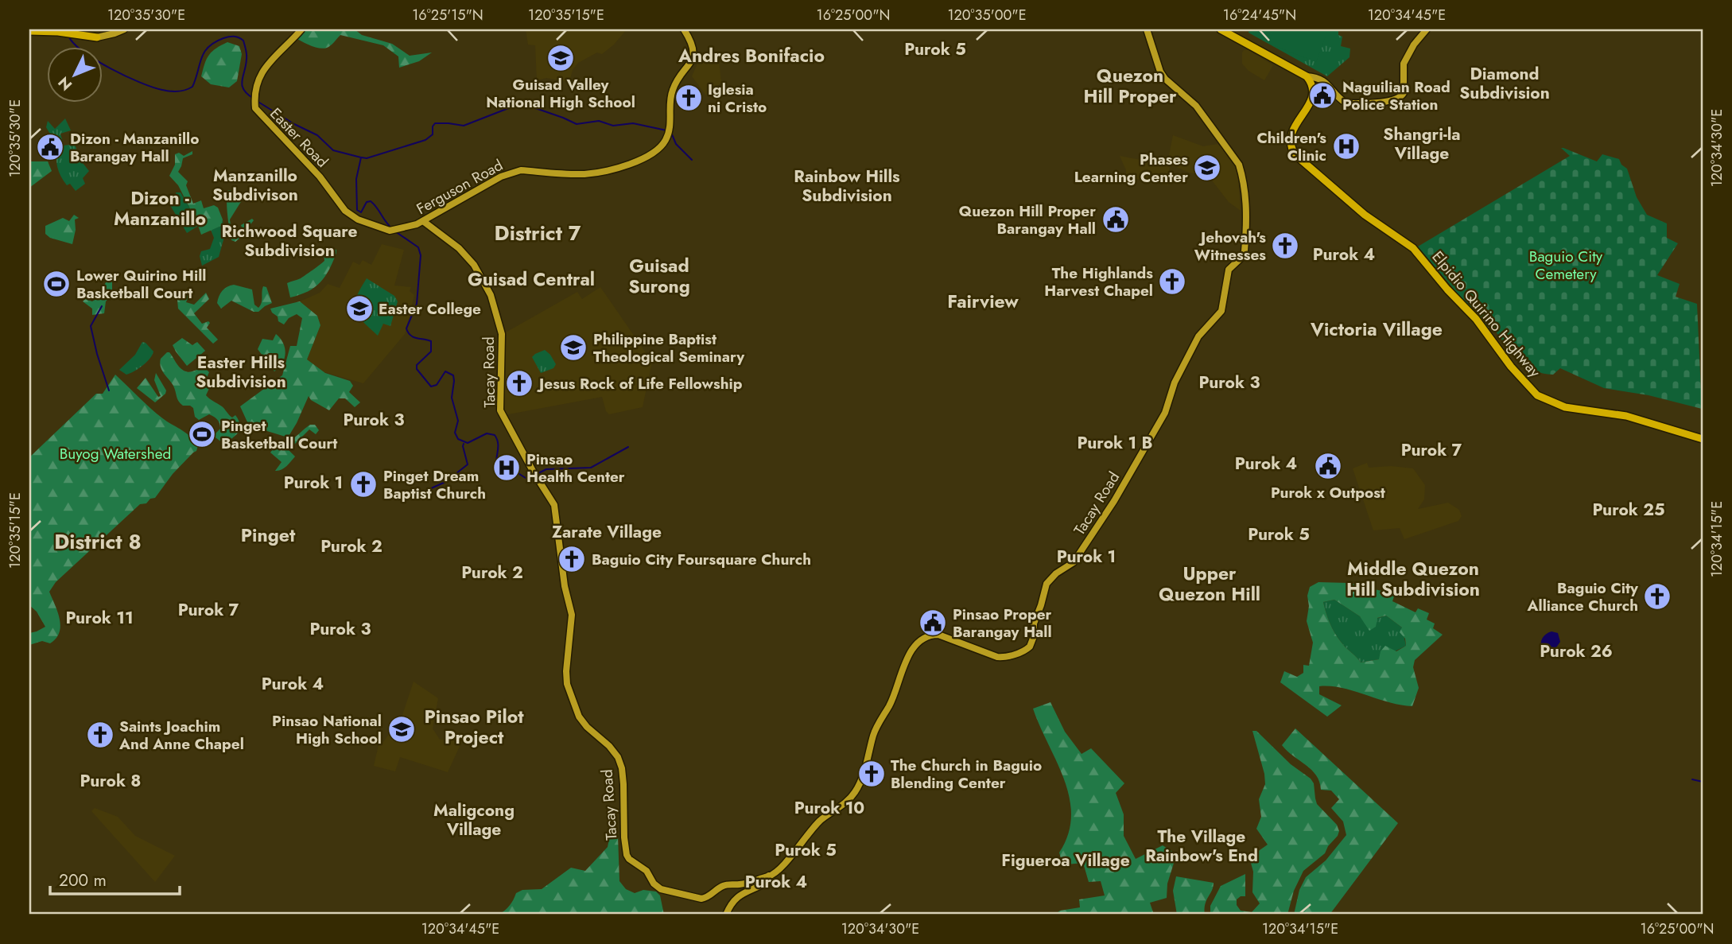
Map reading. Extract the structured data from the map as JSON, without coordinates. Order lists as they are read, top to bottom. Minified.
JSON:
{"streets":{"highway":["Elpidio Quirino Highway"],"main road":["Easter Road","Ferguson Road","Tacay Road"]},"crossings":[["Easter Road","Ferguson Road"],["Ferguson Road","Tacay Road"]],"districts":["Purok 5","Andres Bonifacio","Diamond Subdivision","Quezon Hill Proper","Shangri-la Village","Manzanillo Subdivison","Rainbow Hills Subdivision","Dizon - Manzanillo","Richwood Square Subdivision","District 7","Purok 4","Guisad Surong","Guisad Central","Fairview","Victoria Village","Easter Hills Subdivision","Purok 3","Purok 3","Purok 1 B","Purok 7","Purok 4","Purok 1","Purok 25","Zarate Village","Purok 5","Pinget","District 8","Purok 2","Purok 1","Middle Quezon Hill Subdivision","Purok 2","Upper Quezon Hill","Purok 7","Purok 11","Purok 3","Purok 26","Purok 4","Pinsao Pilot Project","Purok 8","Purok 10","Maligcong Village","The Village Rainbow's End","Purok 5","Figueroa Village","Purok 4"],"parks":["Baguio City Cemetery","Buyog Watershed"],"places":{"school or university":["Guisad Valley National High School","Phases Learning Center","Easter College","Philippine Baptist Theological Seminary","Pinsao National High School"],"public building":["Naguilian Road Police Station","Dizon - Manzanillo Barangay Hall","Quezon Hill Proper Barangay Hall","Purok x Outpost","Pinsao Proper Barangay Hall"],"church":["Iglesia ni Cristo","Jehovah's Witnesses","The Highlands Harvest Chapel","Jesus Rock of Life Fellowship","Pinget Dream Baptist Church","Baguio City Foursquare Church","Baguio City Alliance Church","Saints Joachim And Anne Chapel","The Church in Baguio Blending Center"],"hospital":["Children's Clinic","Pinsao Health Center"],"sports":["Lower Quirino Hill Basketball Court","Pinget Basketball Court"]},"scale_bar":"200 m","north":"bottom left","coordinates":["120°35'30\"E","16°25'15\"N","120°35'15\"E","16°25'00\"N","120°35'00\"E","16°24'45\"N","120°34'45\"E","120°34'30\"E","120°34'15\"E"]}
